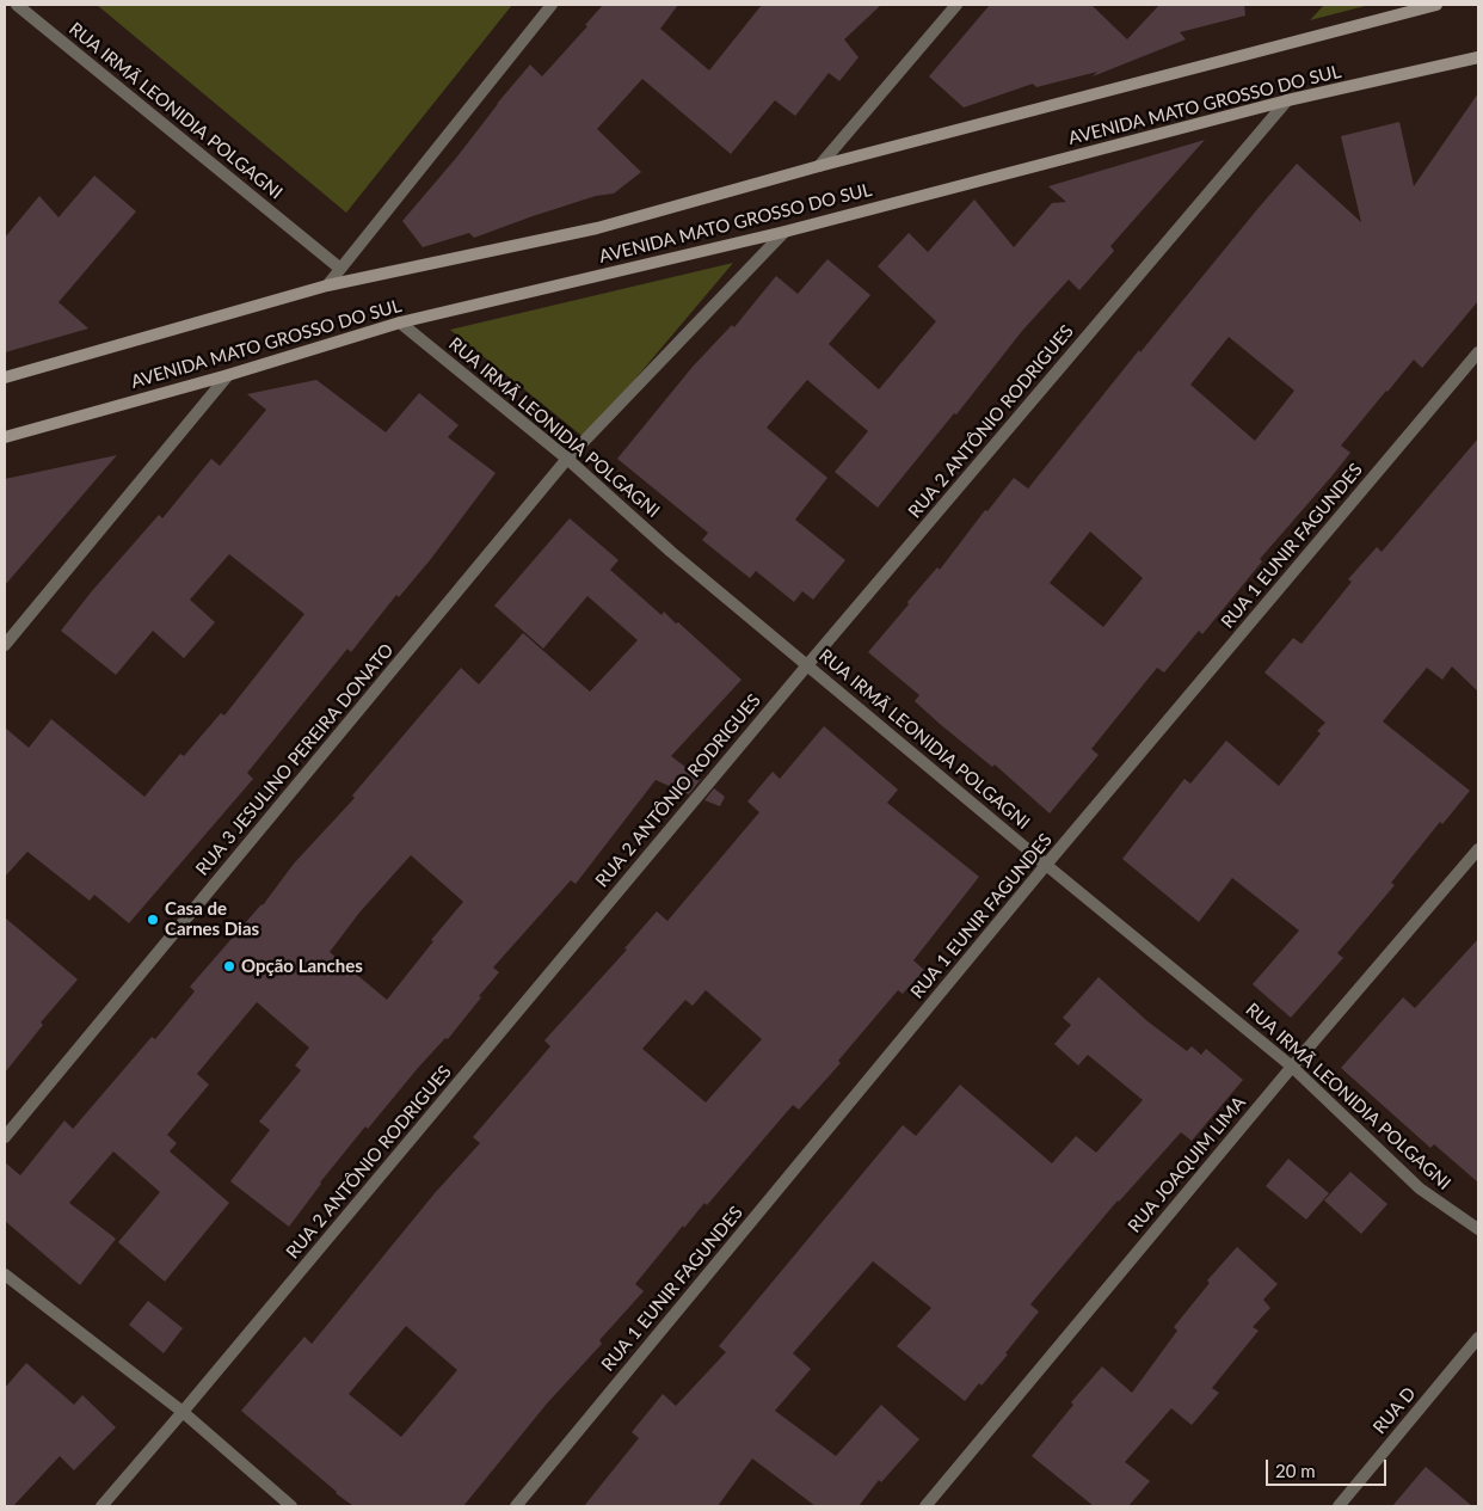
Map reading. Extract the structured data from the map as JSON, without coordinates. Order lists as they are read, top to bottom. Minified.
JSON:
{"streets":{"main road":["AVENIDA MATO GROSSO DO SUL"],"street":["RUA IRMÃ LEONIDIA POLGAGNI","RUA 2 ANTÔNIO RODRIGUES","RUA 1 EUNIR FAGUNDES","RUA 3 JESULINO PEREIRA DONATO","RUA JOAQUIM LIMA","RUA D"]},"crossings":[["AVENIDA MATO GROSSO DO SUL","RUA IRMÃ LEONIDIA POLGAGNI"],["AVENIDA MATO GROSSO DO SUL","RUA 2 ANTÔNIO RODRIGUES"],["AVENIDA MATO GROSSO DO SUL","RUA 3 JESULINO PEREIRA DONATO"],["RUA IRMÃ LEONIDIA POLGAGNI","RUA 2 ANTÔNIO RODRIGUES"],["RUA IRMÃ LEONIDIA POLGAGNI","RUA 1 EUNIR FAGUNDES"],["RUA IRMÃ LEONIDIA POLGAGNI","RUA 3 JESULINO PEREIRA DONATO"],["RUA IRMÃ LEONIDIA POLGAGNI","RUA JOAQUIM LIMA"]],"places":["Casa de Carnes Dias","Opção Lanches"],"scale_bar":"20 m"}
